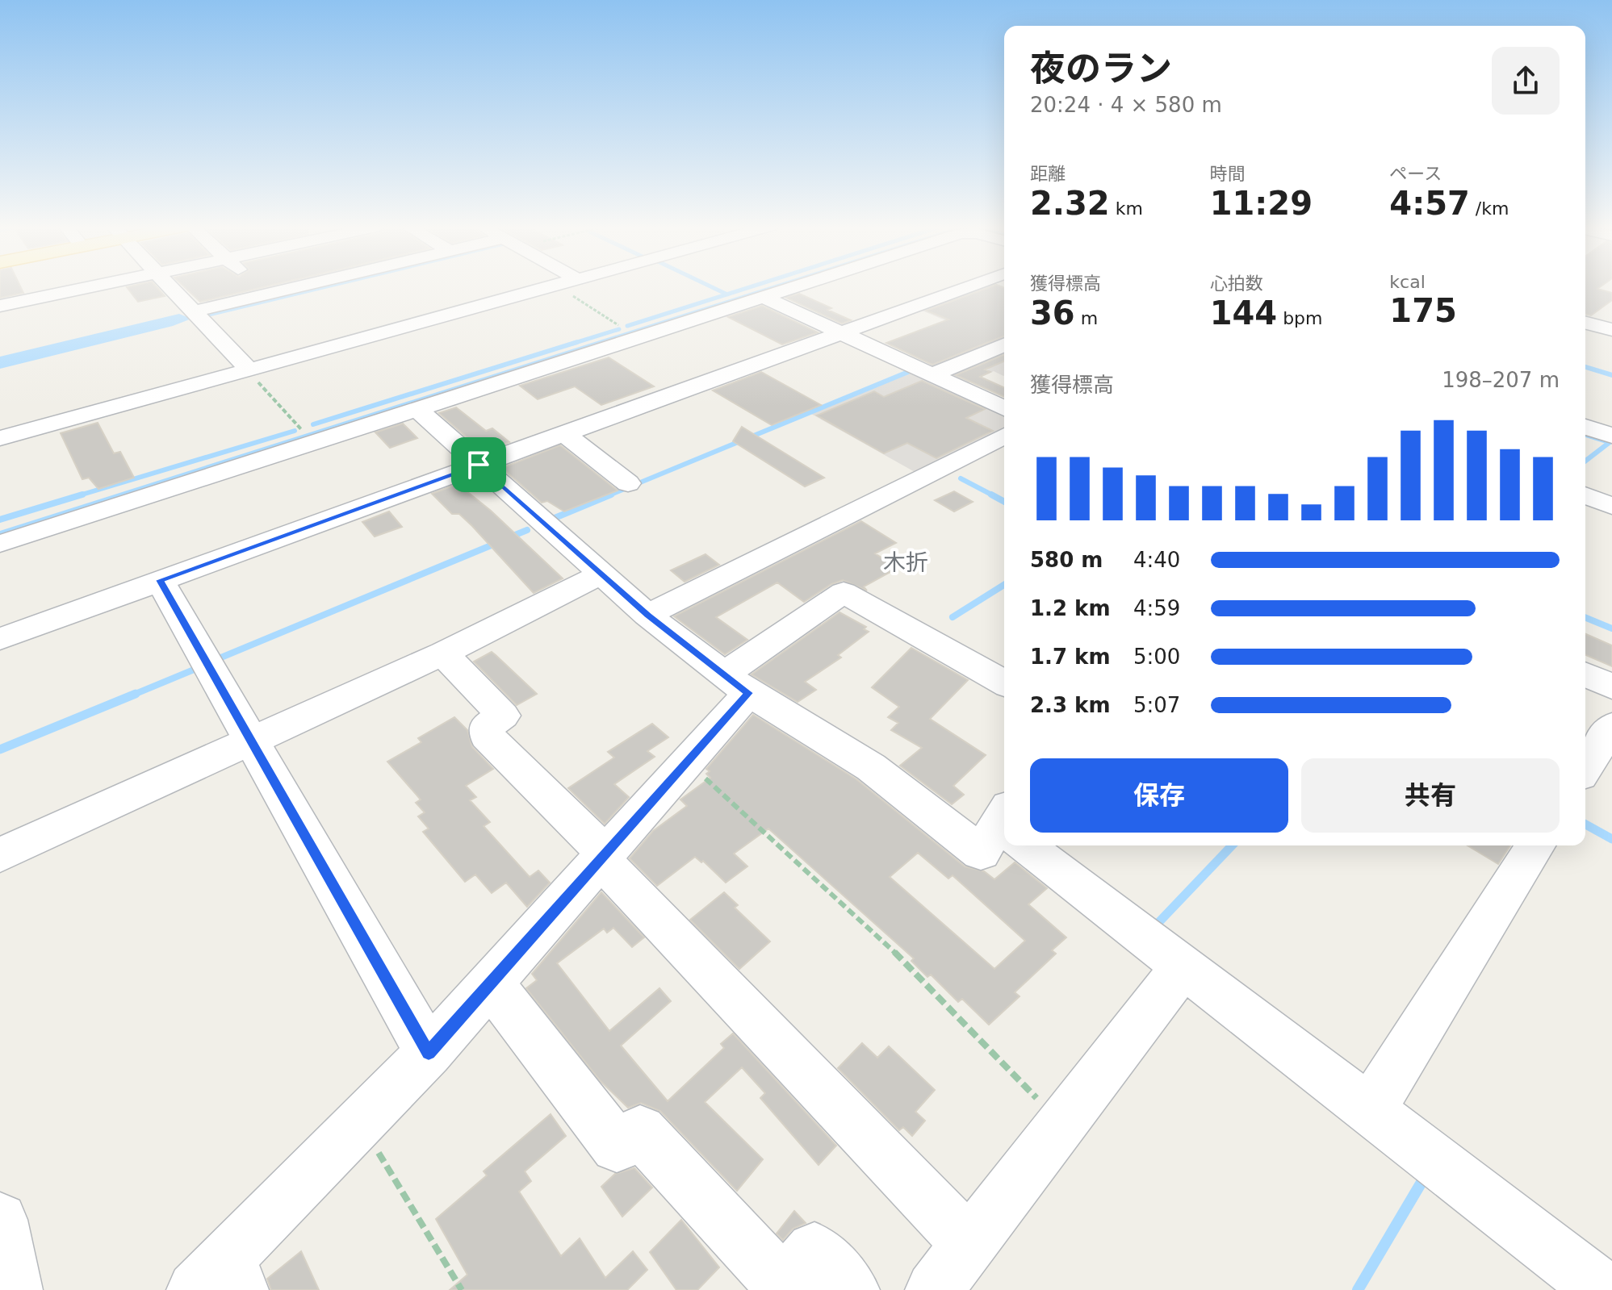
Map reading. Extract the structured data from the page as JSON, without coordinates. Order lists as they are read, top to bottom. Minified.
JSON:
{"districts":["木折"],"page":{"heading":["夜のラン","20:24 · 4 × 580 m"],"stats":[["距離","2.32 km"],["時間","11:29"],["ペース","4:57 /km"],["獲得標高","36 m"],["心拍数","144 bpm"],["kcal","175"]],"chart":["獲得標高","198–207 m"],"list":[{"name":"580 m","note":"4:40"},{"name":"1.2 km","note":"4:59"},{"name":"1.7 km","note":"5:00"},{"name":"2.3 km","note":"5:07"}],"buttons":["保存","共有"]}}
